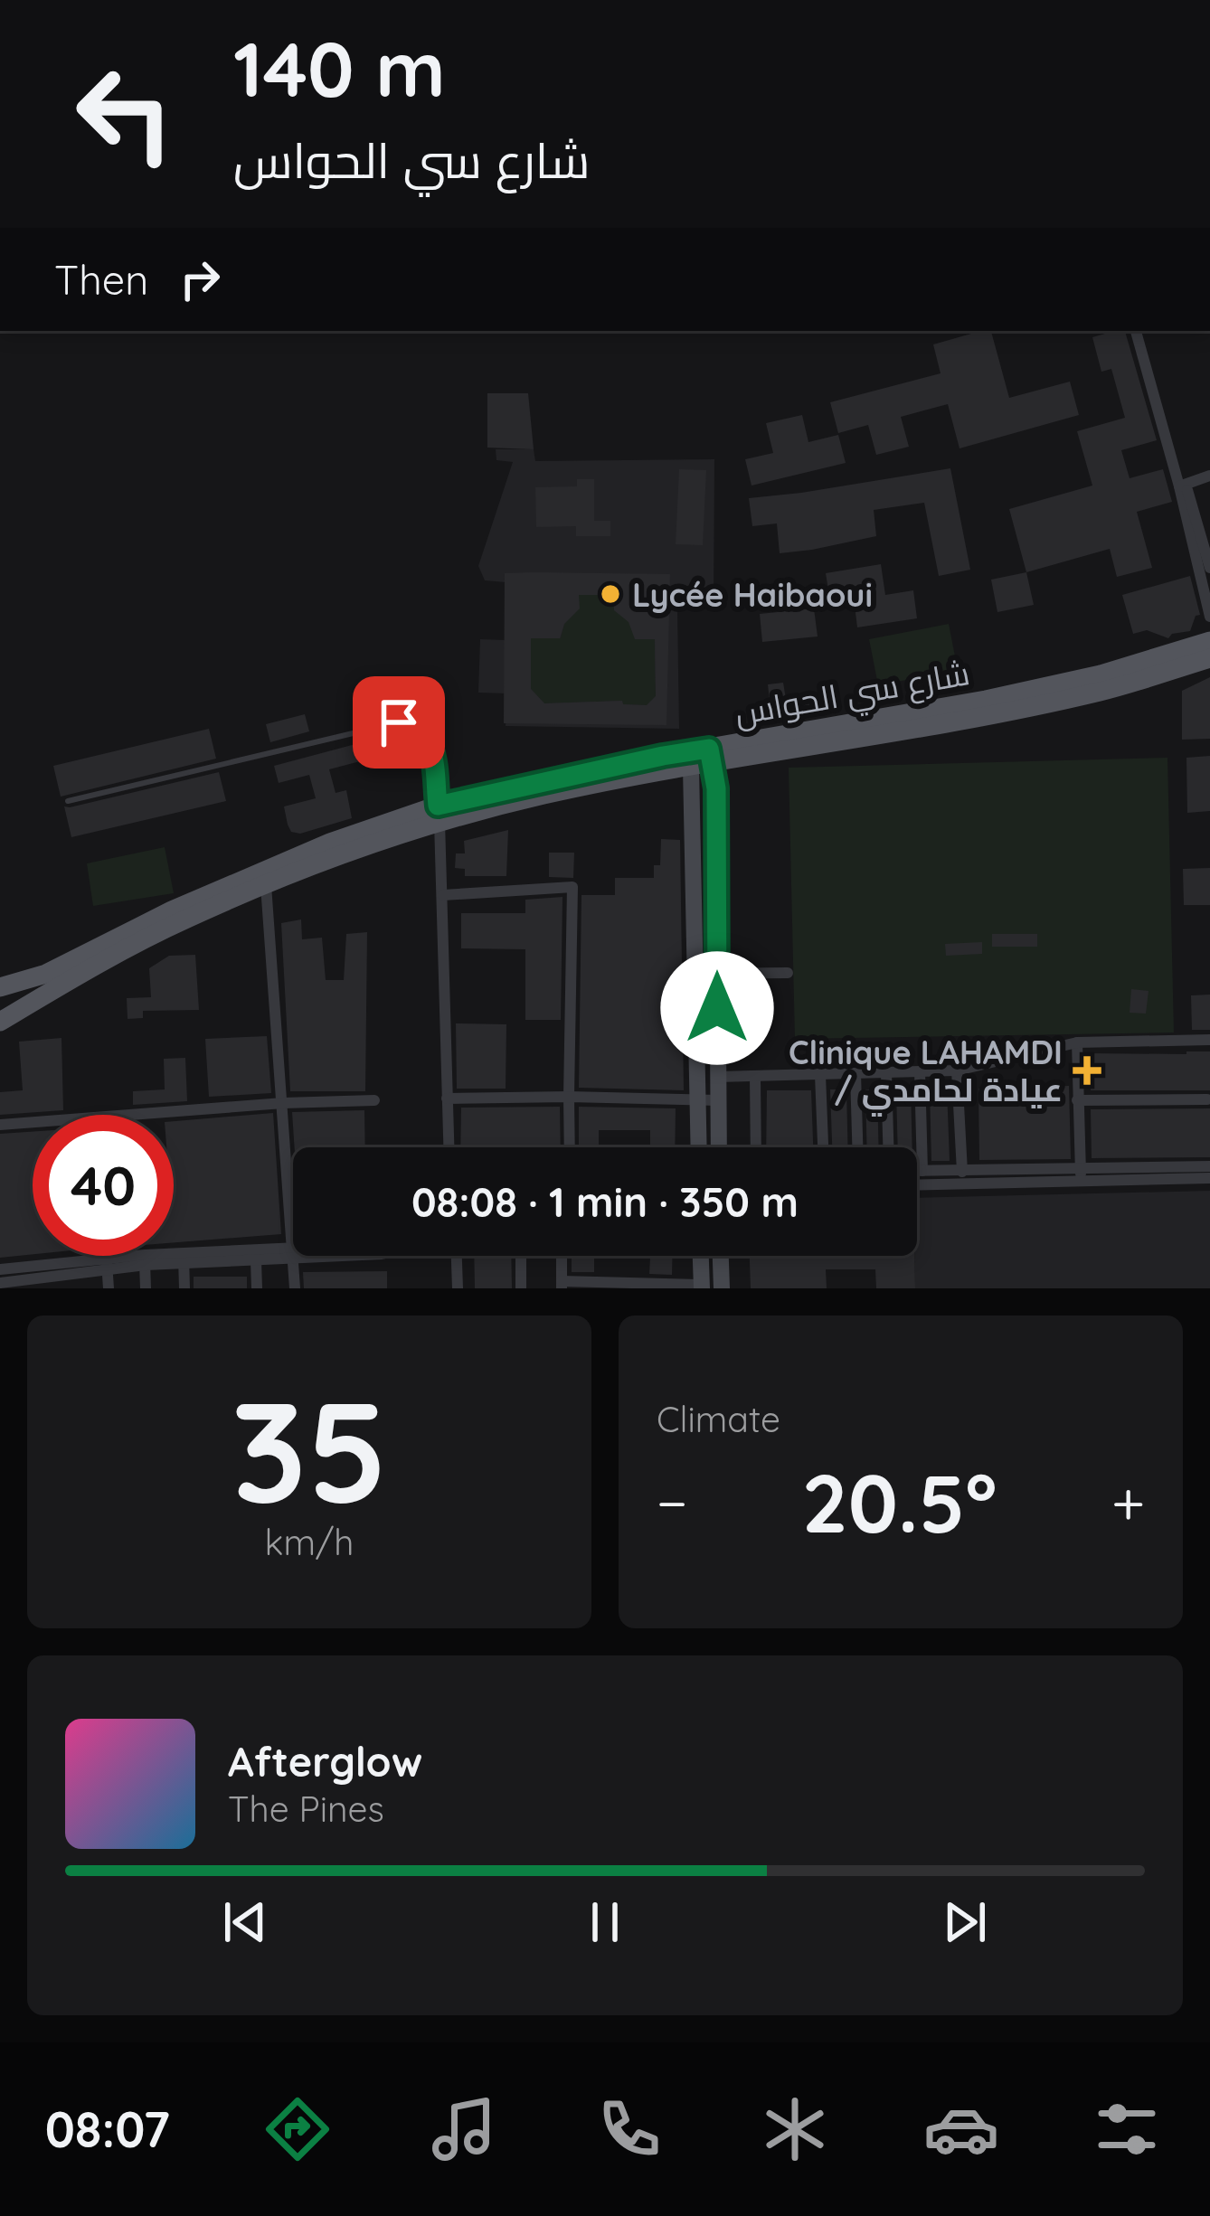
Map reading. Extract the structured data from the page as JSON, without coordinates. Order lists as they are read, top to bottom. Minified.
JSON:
{"streets":{"main road":["شارع سي الحواس"]},"places":{"other":["Lycée Haibaoui"],"health":["Clinique LAHAMDI / عيادة لحامدي"]},"page":{"turn":["140 m","شارع سي الحواس"],"then":"Then","limit":"40","trip":"08:08 · 1 min · 350 m","tile":[["35","km/h"],"Climate"],"heat":["−","20.5°","+"],"song":["Afterglow","The Pines"],"tabs":"08:07"}}
